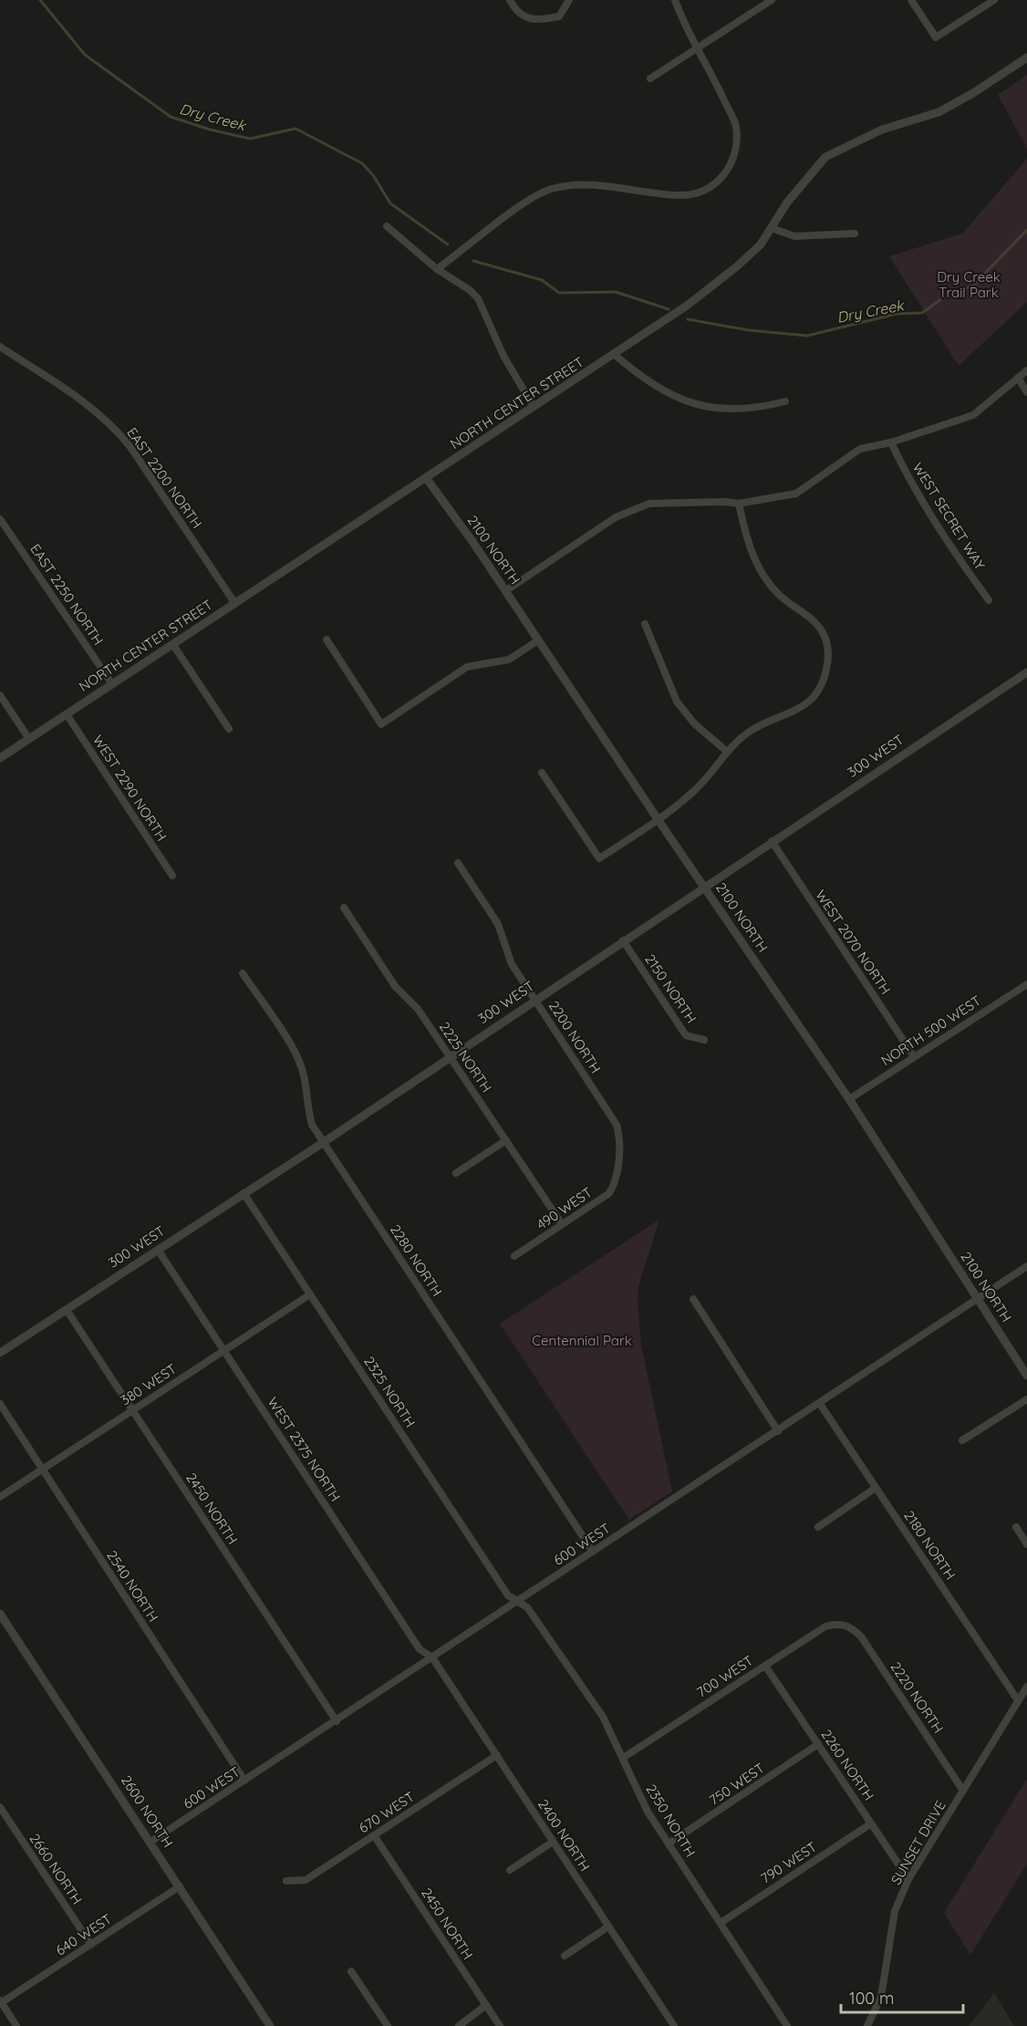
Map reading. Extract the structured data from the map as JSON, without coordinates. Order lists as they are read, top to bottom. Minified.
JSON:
{"streets":{"street":["NORTH CENTER STREET","EAST 2200 NORTH","WEST SECRET WAY","2100 NORTH","EAST 2250 NORTH","300 WEST","WEST 2290 NORTH","WEST 2070 NORTH","2150 NORTH","NORTH 500 WEST","2200 NORTH","2225 NORTH","490 WEST","2280 NORTH","380 WEST","2325 NORTH","WEST 2375 NORTH","2450 NORTH","600 WEST","2180 NORTH","2540 NORTH","700 WEST","2220 NORTH","2260 NORTH","750 WEST","2600 NORTH","670 WEST","2350 NORTH","2400 NORTH","SUNSET DRIVE","790 WEST","2660 NORTH","640 WEST"]},"crossings":[["NORTH CENTER STREET","EAST 2200 NORTH"],["NORTH CENTER STREET","2100 NORTH"],["NORTH CENTER STREET","EAST 2250 NORTH"],["NORTH CENTER STREET","WEST 2290 NORTH"],["2100 NORTH","300 WEST"],["2100 NORTH","NORTH 500 WEST"],["2100 NORTH","600 WEST"],["300 WEST","WEST 2070 NORTH"],["300 WEST","2150 NORTH"],["300 WEST","2200 NORTH"],["300 WEST","2225 NORTH"],["300 WEST","2280 NORTH"],["300 WEST","2325 NORTH"],["300 WEST","WEST 2375 NORTH"],["300 WEST","2450 NORTH"],["WEST 2070 NORTH","NORTH 500 WEST"],["2200 NORTH","490 WEST"],["2225 NORTH","490 WEST"],["2280 NORTH","600 WEST"],["380 WEST","2325 NORTH"],["380 WEST","WEST 2375 NORTH"],["380 WEST","2450 NORTH"],["380 WEST","2540 NORTH"],["2325 NORTH","600 WEST"],["2325 NORTH","2350 NORTH"],["WEST 2375 NORTH","600 WEST"],["WEST 2375 NORTH","2400 NORTH"],["2450 NORTH","600 WEST"],["2450 NORTH","670 WEST"],["600 WEST","2180 NORTH"],["600 WEST","2540 NORTH"],["600 WEST","2600 NORTH"],["600 WEST","2350 NORTH"],["600 WEST","2400 NORTH"],["2180 NORTH","SUNSET DRIVE"],["700 WEST","2220 NORTH"],["700 WEST","2260 NORTH"],["700 WEST","2350 NORTH"],["2220 NORTH","SUNSET DRIVE"],["2260 NORTH","750 WEST"],["2260 NORTH","SUNSET DRIVE"],["2260 NORTH","790 WEST"],["750 WEST","2350 NORTH"],["2600 NORTH","640 WEST"],["670 WEST","2400 NORTH"],["2350 NORTH","790 WEST"],["2660 NORTH","640 WEST"]],"water":["Dry Creek"],"parks":["Dry Creek Trail Park","Centennial Park"],"scale_bar":"100 m"}
